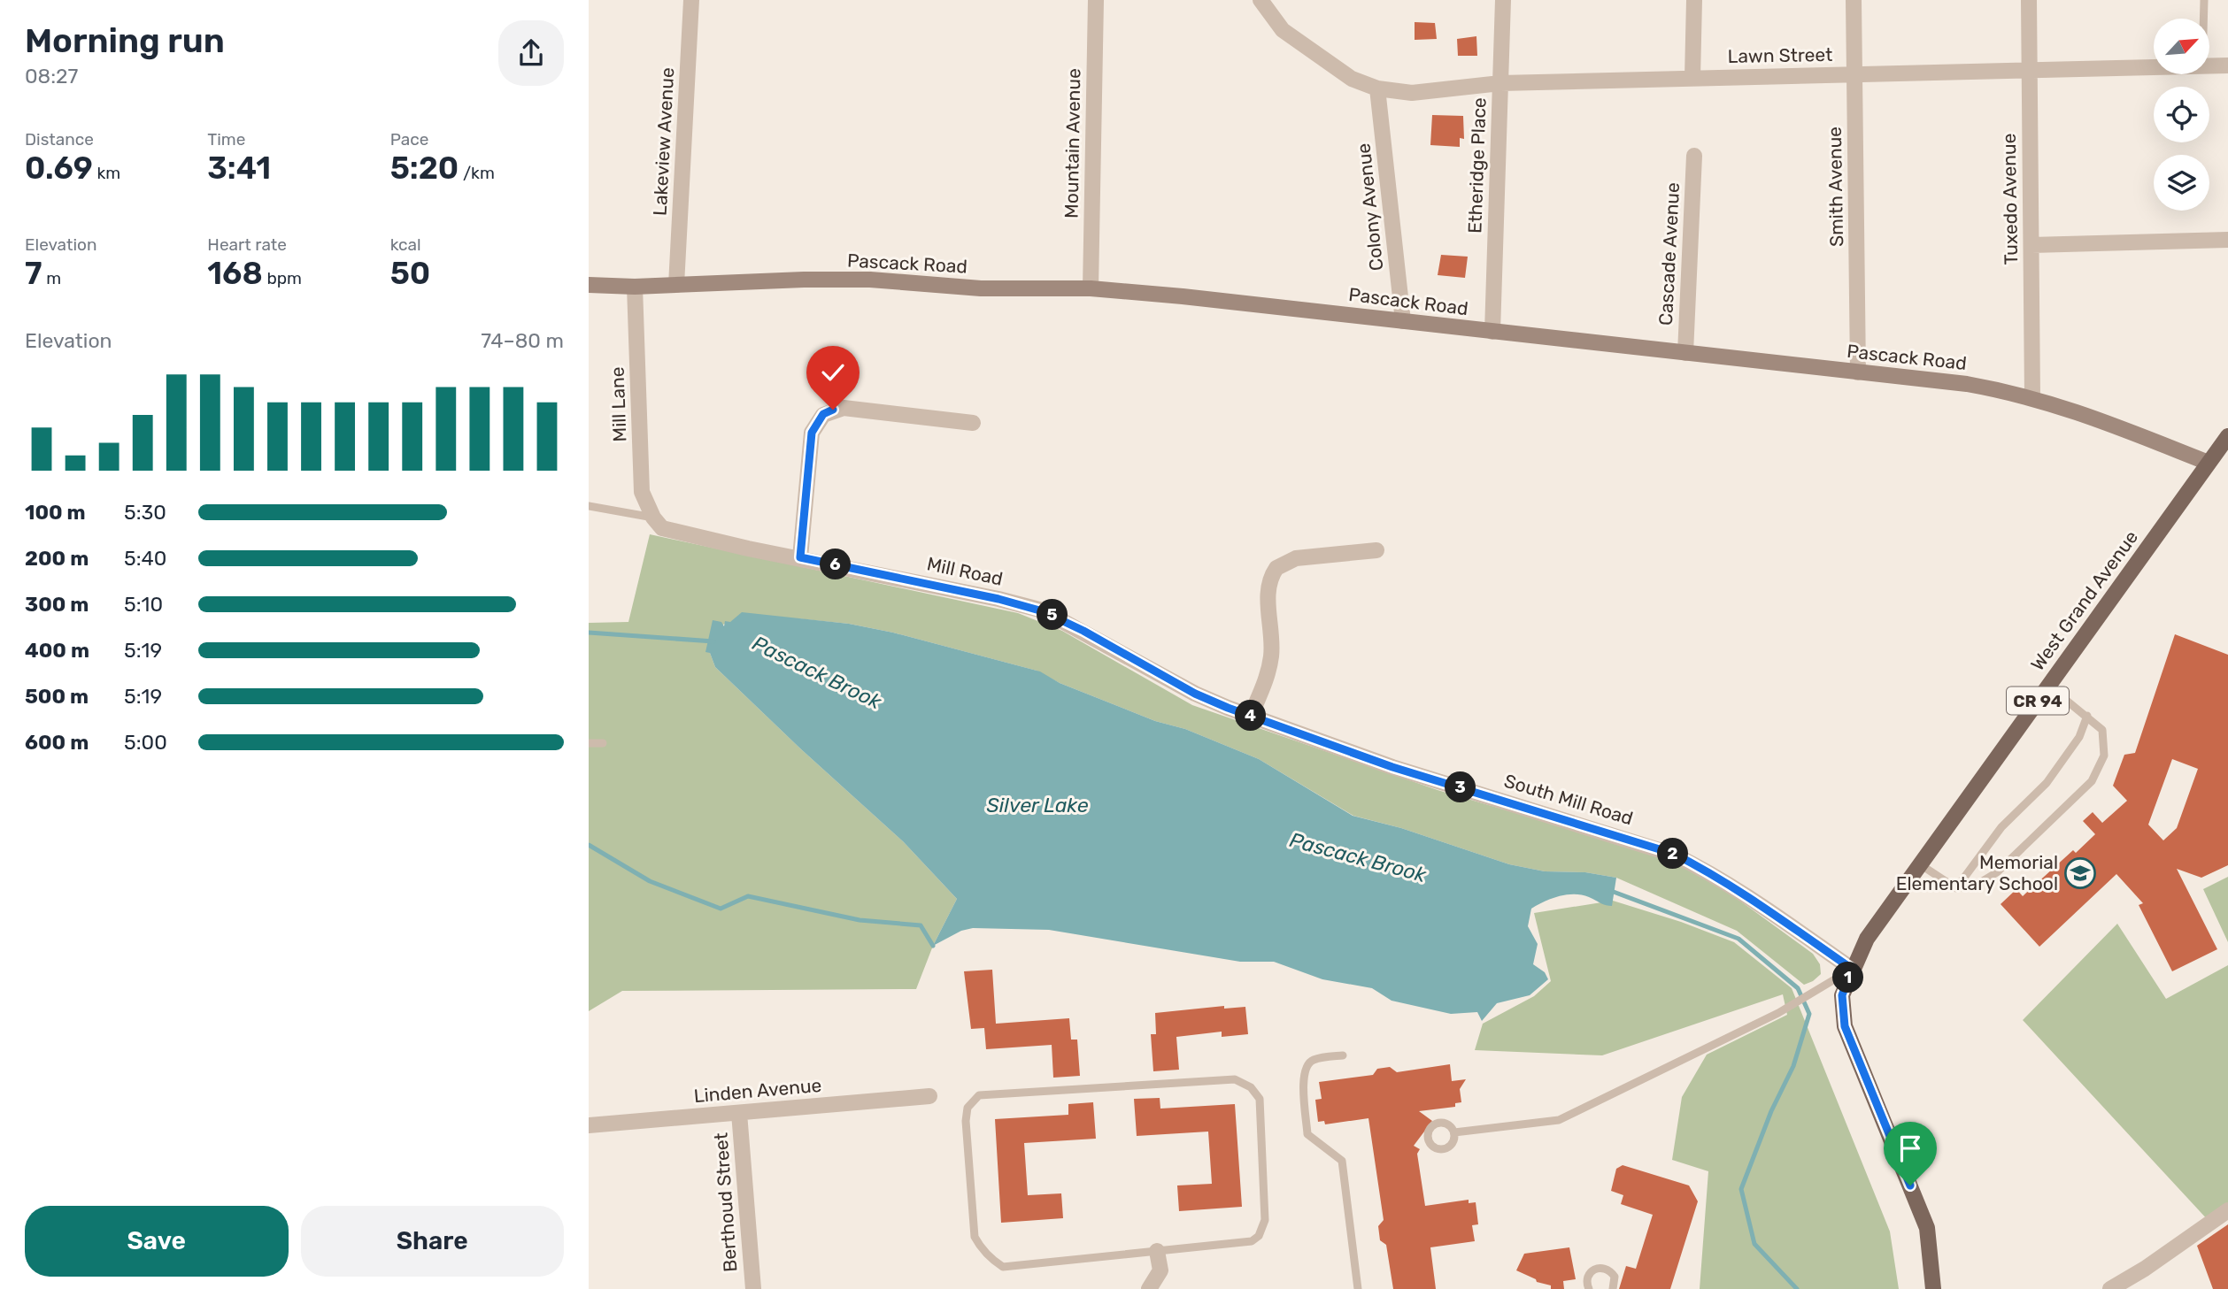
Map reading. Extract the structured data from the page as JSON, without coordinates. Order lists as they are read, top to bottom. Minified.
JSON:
{"streets":{"main road":["West Grand Avenue","CR 94"],"street":["Lawn Street","Lakeview Avenue","Mountain Avenue","Etheridge Place","Smith Avenue","Tuxedo Avenue","Colony Avenue","Cascade Avenue","Pascack Road","Mill Lane","Mill Road","South Mill Road","Linden Avenue","Berthoud Street"]},"crossings":[["Lawn Street","Etheridge Place"],["Lawn Street","Smith Avenue"],["Lawn Street","Tuxedo Avenue"],["Lawn Street","Colony Avenue"],["Lakeview Avenue","Pascack Road"],["Mountain Avenue","Pascack Road"],["Etheridge Place","Pascack Road"],["Smith Avenue","Pascack Road"],["Tuxedo Avenue","Pascack Road"],["Colony Avenue","Pascack Road"],["Cascade Avenue","Pascack Road"],["Pascack Road","Mill Lane"],["Pascack Road","West Grand Avenue"],["Mill Lane","Mill Road"],["Mill Road","South Mill Road"],["West Grand Avenue","South Mill Road"],["Linden Avenue","Berthoud Street"]],"water":["Pascack Brook","Silver Lake"],"places":{"school or university":["Memorial Elementary School"]},"north":"top right","page":{"heading":["Morning run","08:27"],"stats":[["Distance","0.69 km"],["Time","3:41"],["Pace","5:20 /km"],["Elevation","7 m"],["Heart rate","168 bpm"],["kcal","50"]],"chart":["Elevation","74–80 m"],"list":[{"name":"100 m","note":"5:30"},{"name":"200 m","note":"5:40"},{"name":"300 m","note":"5:10"},{"name":"400 m","note":"5:19"},{"name":"500 m","note":"5:19"},{"name":"600 m","note":"5:00"}],"pins":["6","5","4","3","2","1"],"buttons":["Save","Share"]}}
